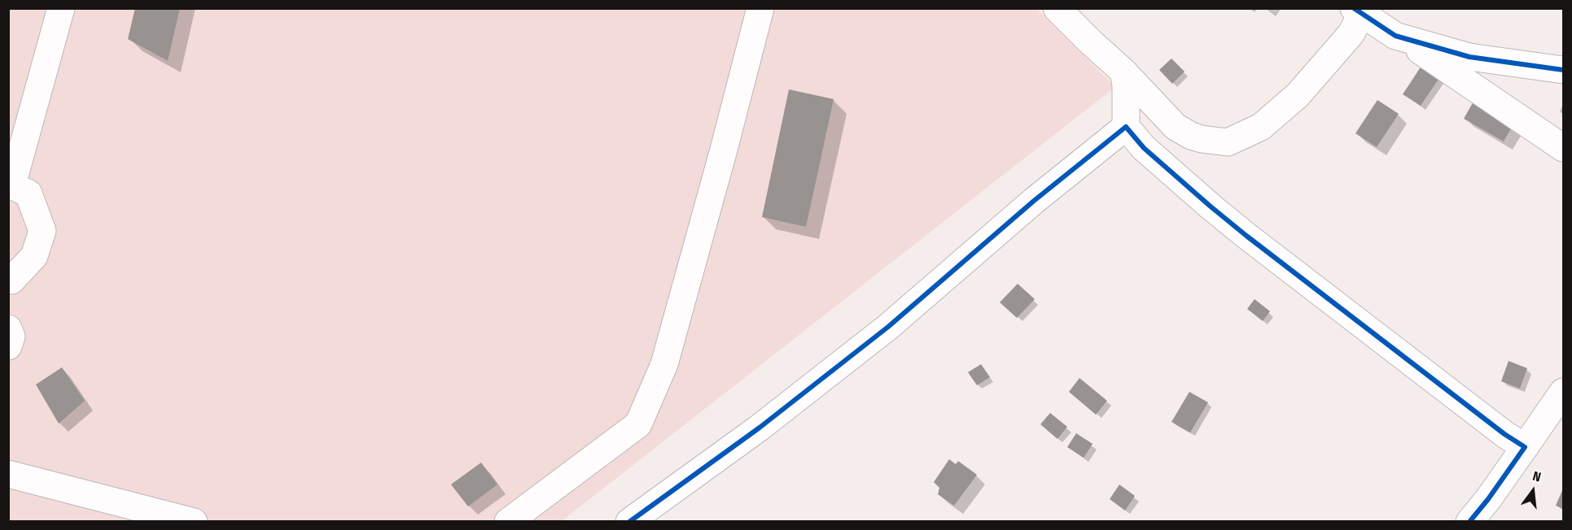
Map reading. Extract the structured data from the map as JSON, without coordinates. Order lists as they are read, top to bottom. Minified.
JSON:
{"north":"top"}
